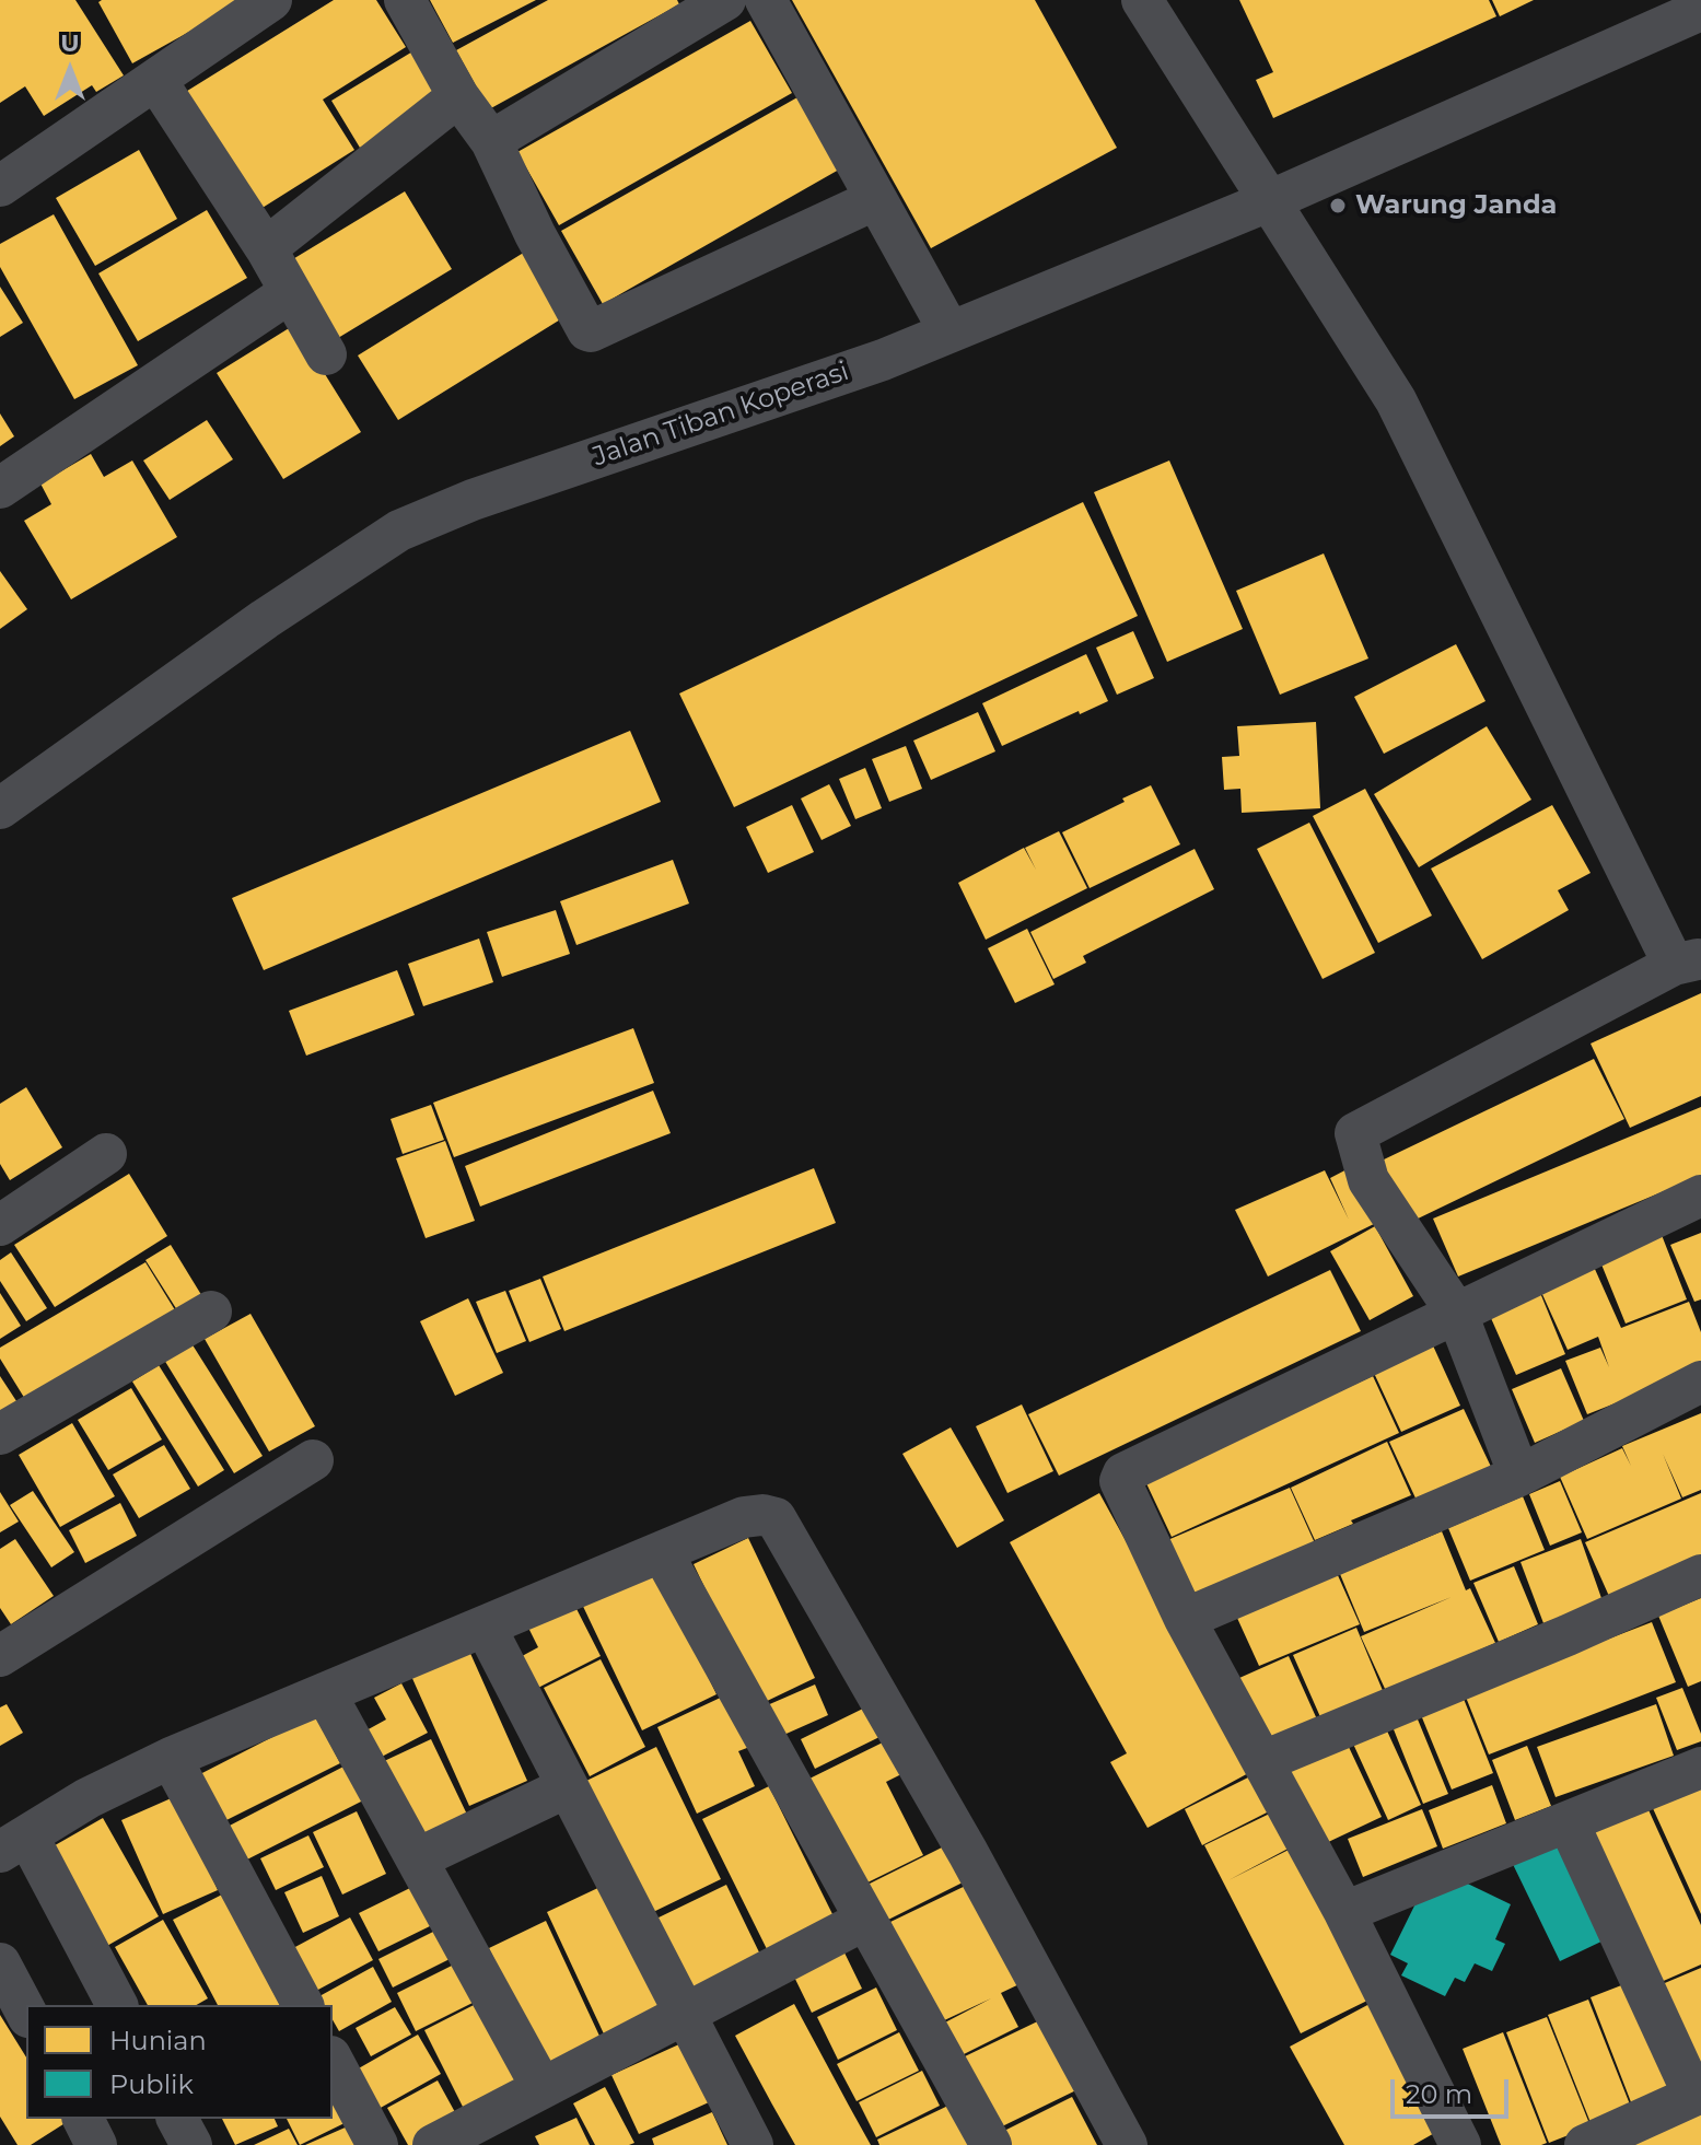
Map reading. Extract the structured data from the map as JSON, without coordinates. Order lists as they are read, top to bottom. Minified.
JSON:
{"streets":{"street":["Jalan Tiban Koperasi"]},"places":["Warung Janda"],"legend":["Hunian","Publik"],"scale_bar":"20 m","north":"top"}
